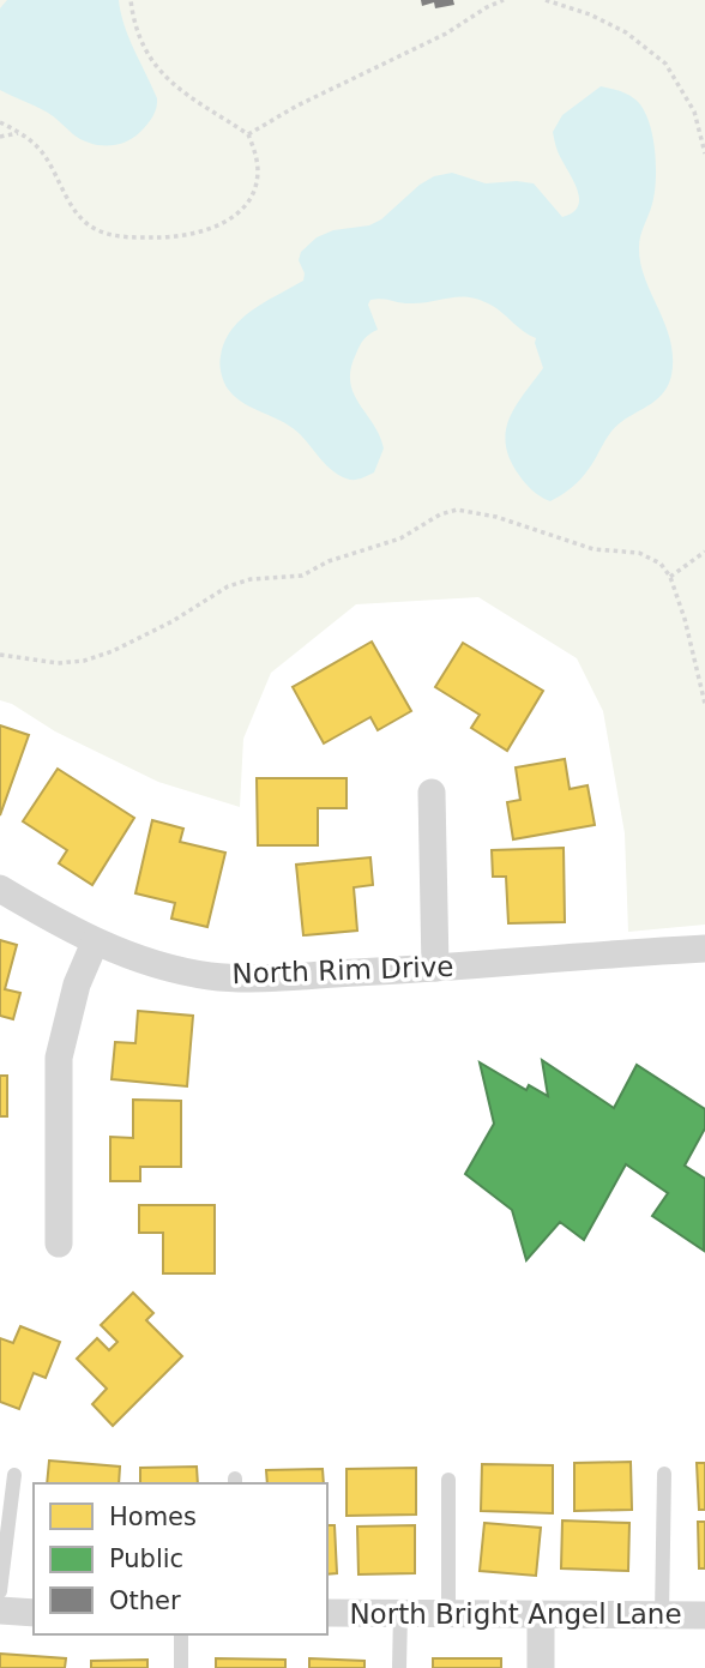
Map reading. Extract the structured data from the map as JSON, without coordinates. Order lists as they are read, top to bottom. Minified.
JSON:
{"streets":{"street":["North Rim Drive","North Bright Angel Lane"]},"legend":["Homes","Public","Other"]}
